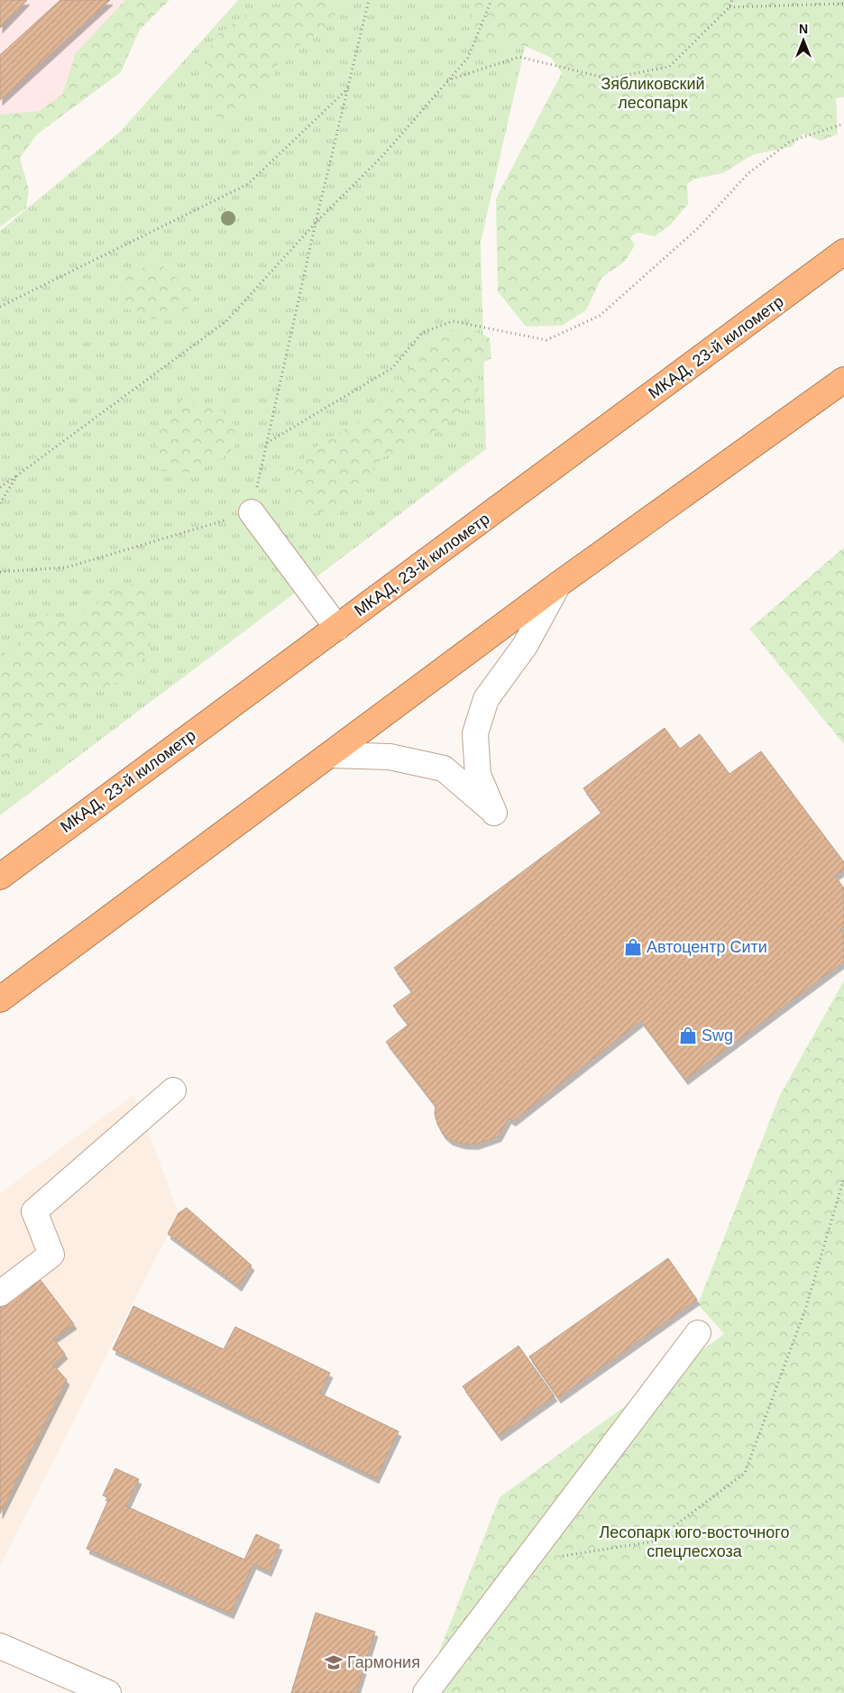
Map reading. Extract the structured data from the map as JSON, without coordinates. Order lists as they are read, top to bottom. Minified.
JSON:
{"streets":{"highway":["МКАД, 23-й километр"]},"parks":["Зябликовский лесопарк","Лесопарк юго-восточного спецлесхоза"],"places":{"shop":["Автоцентр Сити","Swg"],"school or university":["Гармония"]},"north":"top"}
